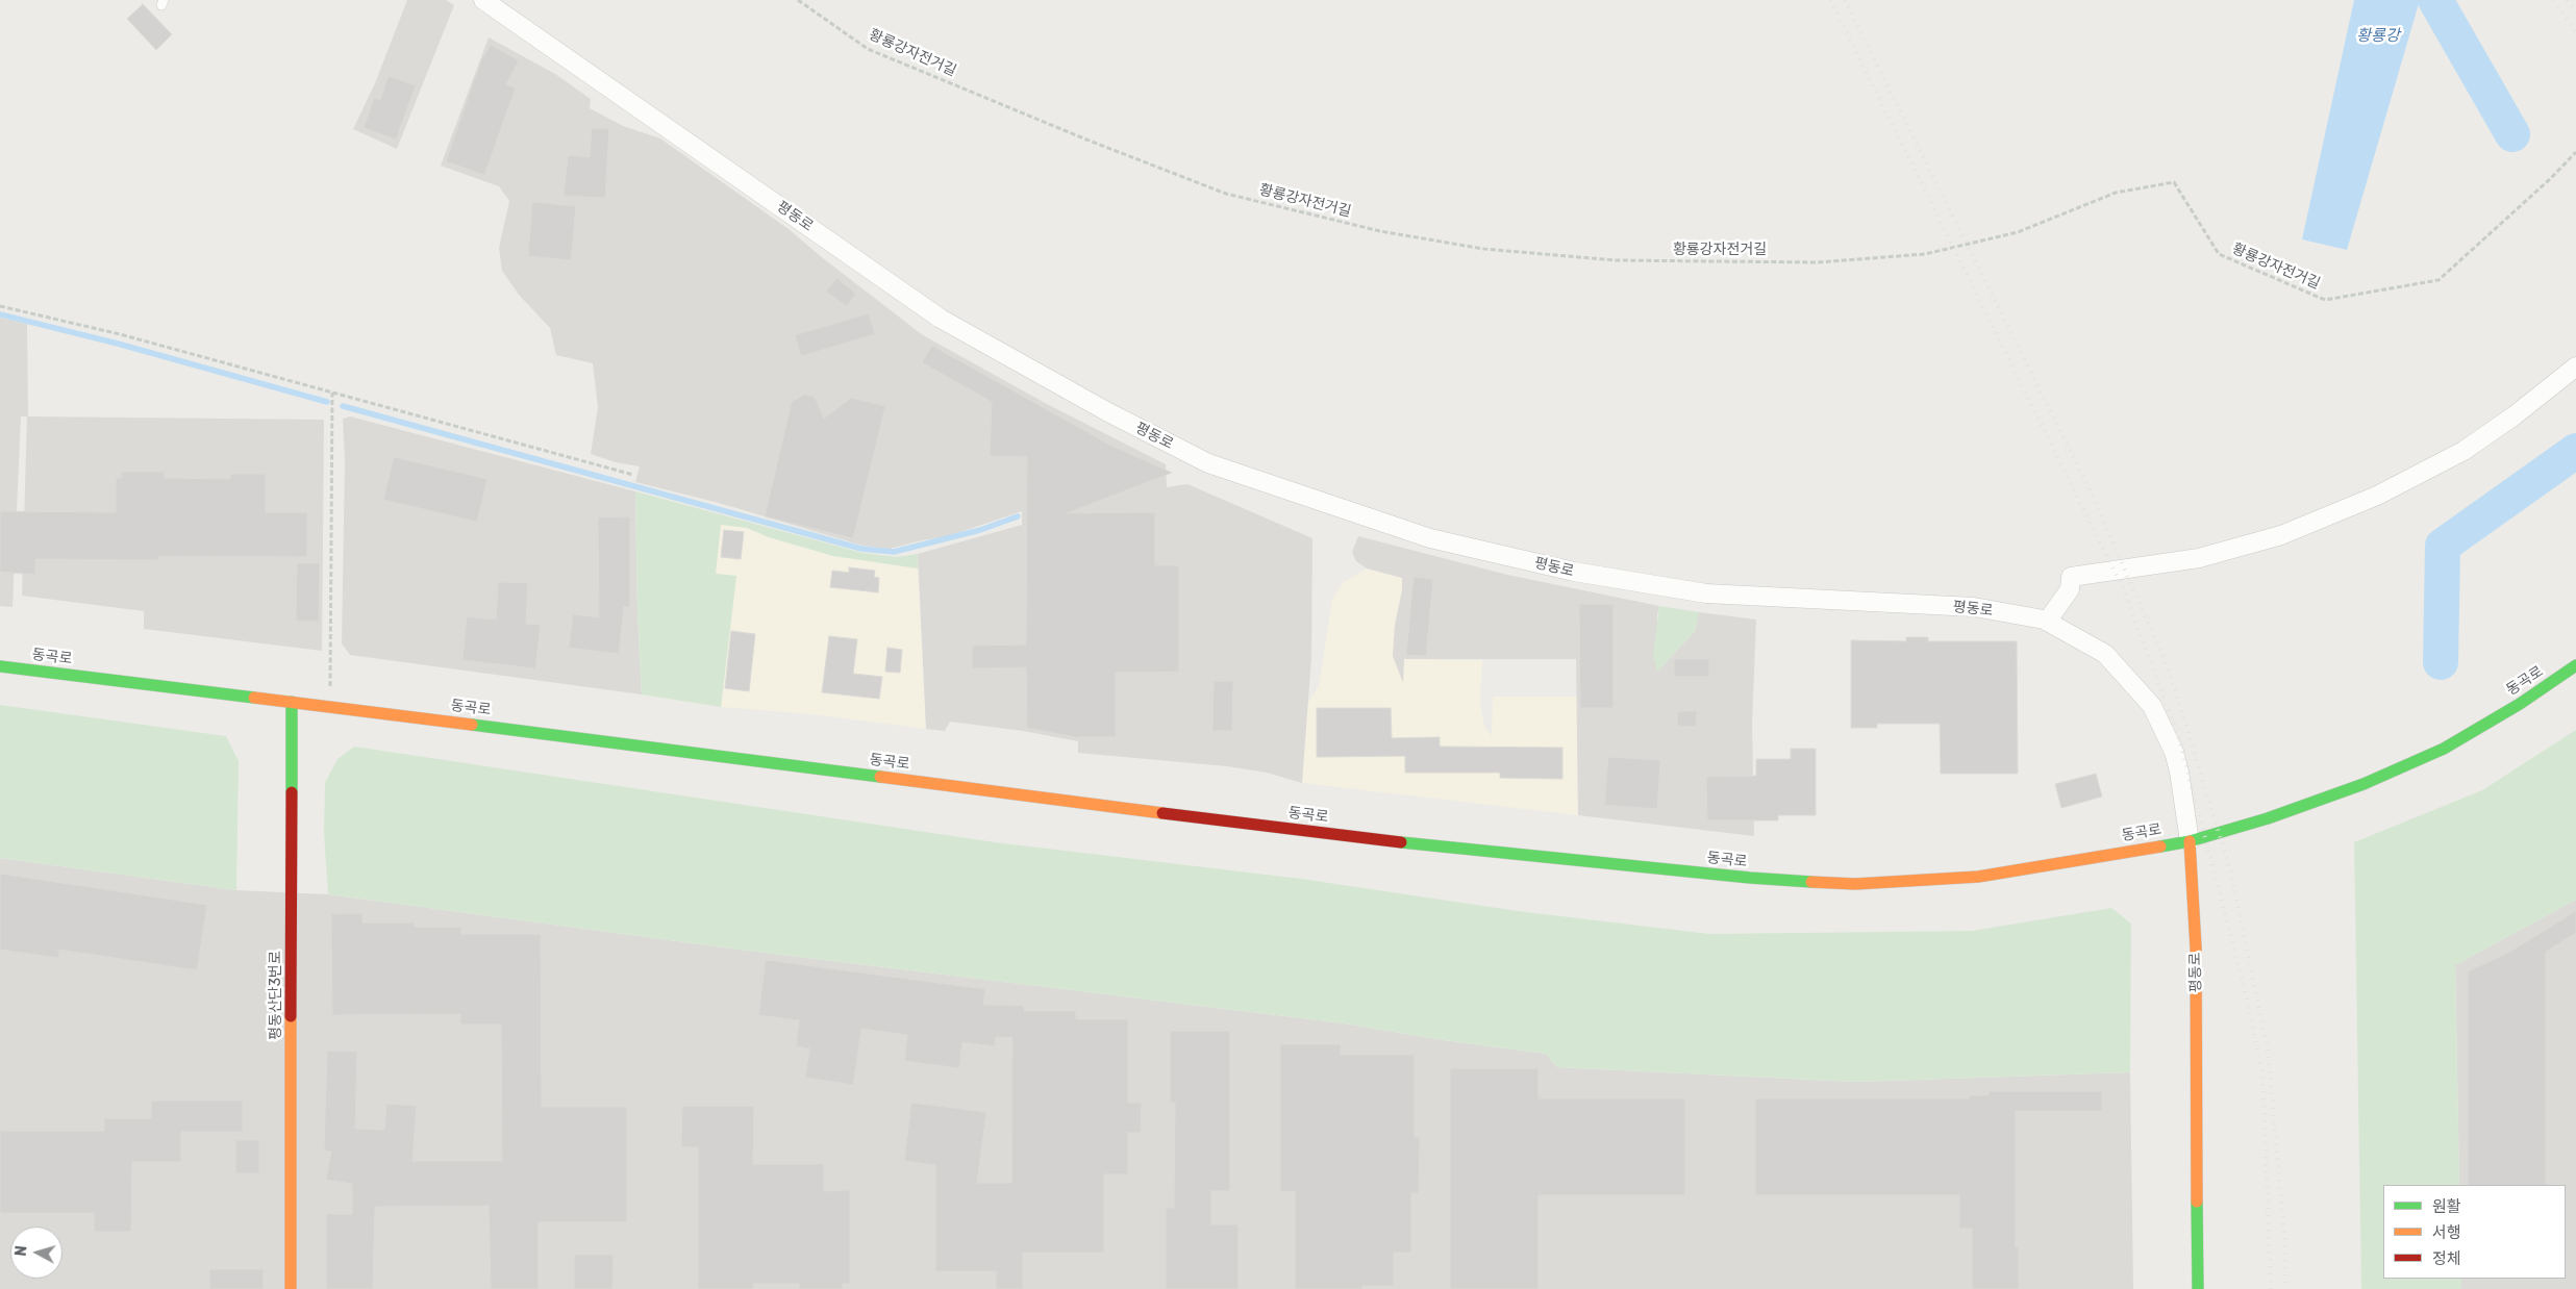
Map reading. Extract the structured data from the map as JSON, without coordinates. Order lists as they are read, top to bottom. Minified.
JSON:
{"streets":{"main road":["평동로","동곡로","평동산단3번로"],"path":["황룡강자전거길"]},"crossings":[["평동로","동곡로"],["동곡로","평동산단3번로"]],"water":["황룡강"],"legend":["원활","서행","정체"],"north":"left"}
